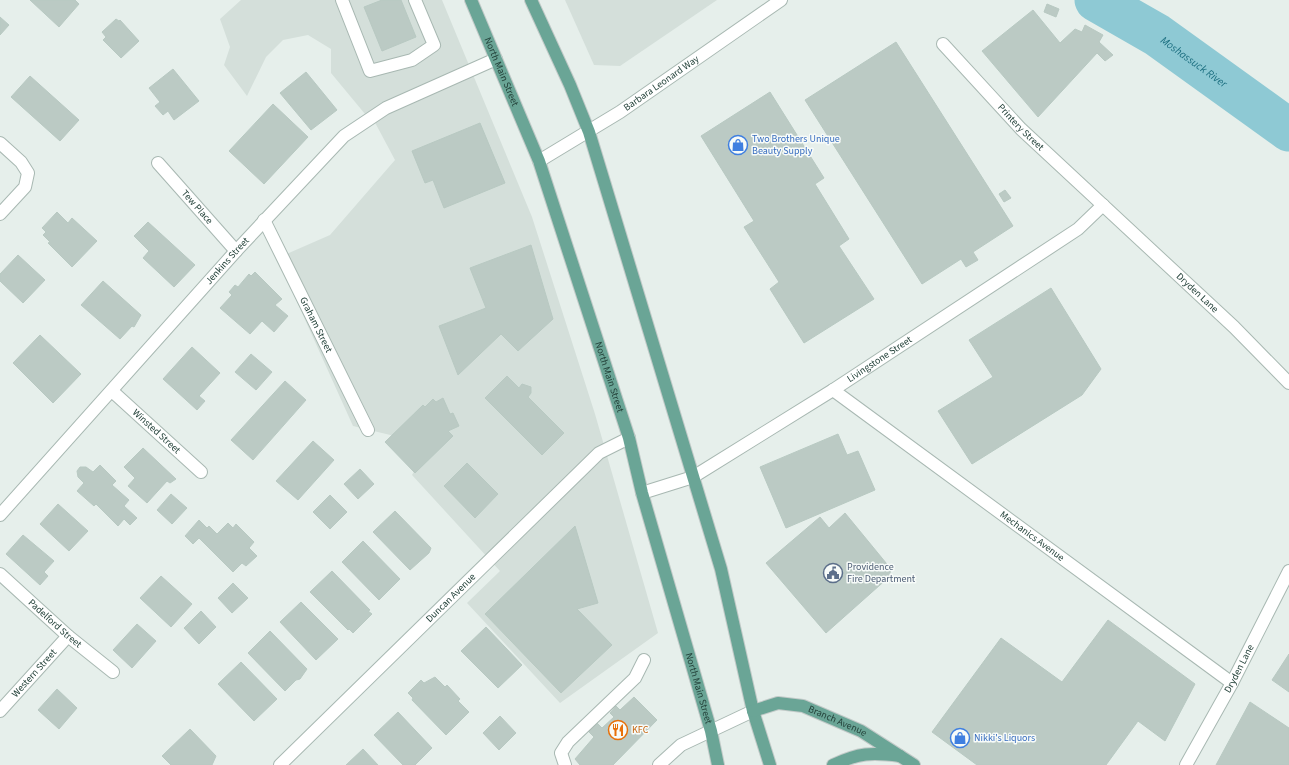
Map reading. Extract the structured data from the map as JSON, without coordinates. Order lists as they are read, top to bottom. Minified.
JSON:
{"streets":{"main road":["North Main Street","Branch Avenue"],"street":["Barbara Leonard Way","Printery Street","Tew Place","Jenkins Street","Dryden Lane","Graham Street","Livingstone Street","Winsted Street","Mechanics Avenue","Duncan Avenue","Padelford Street","Western Street"]},"crossings":[["North Main Street","Barbara Leonard Way"],["North Main Street","Jenkins Street"],["North Main Street","Livingstone Street"],["North Main Street","Duncan Avenue"],["Printery Street","Dryden Lane"],["Printery Street","Livingstone Street"],["Tew Place","Jenkins Street"],["Jenkins Street","Graham Street"],["Jenkins Street","Winsted Street"],["Dryden Lane","Livingstone Street"],["Dryden Lane","Mechanics Avenue"],["Livingstone Street","Mechanics Avenue"],["Padelford Street","Western Street"]],"water":["Moshassuck River"],"places":{"shop":["Two Brothers Unique Beauty Supply","Nikki's Liquors"],"public building":["Providence Fire Department"],"restaurant":["KFC"]}}
